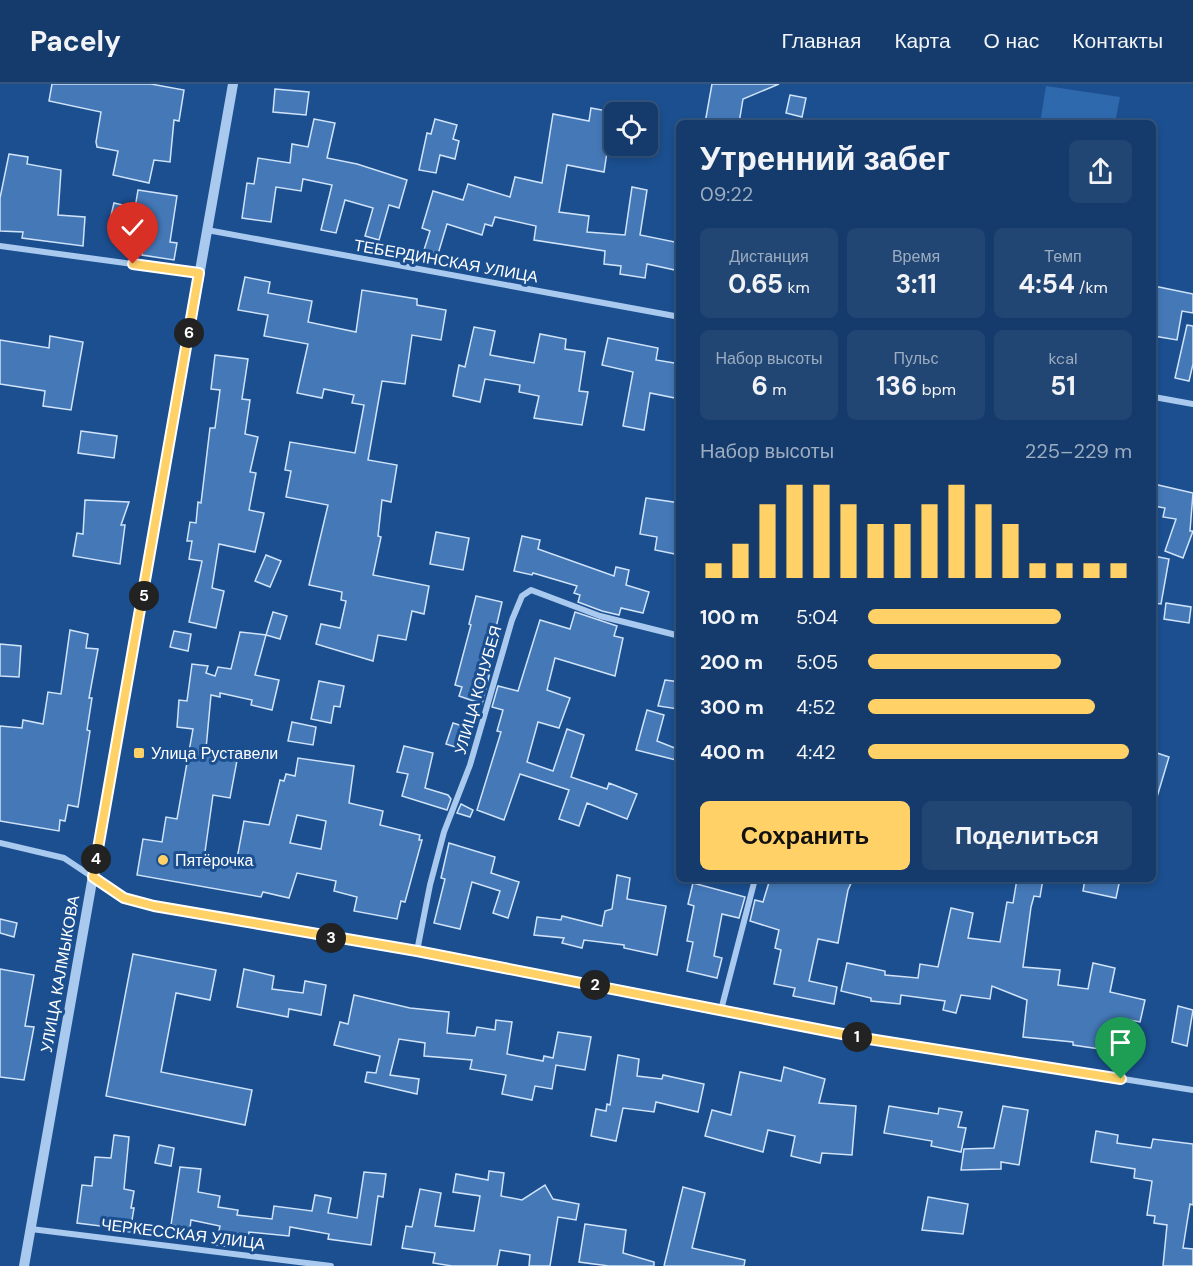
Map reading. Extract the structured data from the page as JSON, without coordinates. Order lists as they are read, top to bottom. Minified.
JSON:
{"streets":{"street":["ТЕБЕРДИНСКАЯ УЛИЦА","УЛИЦА КОЧУБЕЯ","УЛИЦА КАЛМЫКОВА","ЧЕРКЕССКАЯ УЛИЦА"]},"crossings":[["ТЕБЕРДИНСКАЯ УЛИЦА","УЛИЦА КАЛМЫКОВА"],["УЛИЦА КАЛМЫКОВА","ЧЕРКЕССКАЯ УЛИЦА"]],"places":{"transit":["Улица Руставели"],"other":["Пятёрочка"]},"page":{"header":"Pacely","nav":["Главная","Карта","О нас","Контакты"],"heading":["Утренний забег","09:22"],"stats":[["Дистанция","0.65 km"],["Время","3:11"],["Темп","4:54 /km"],["Набор высоты","6 m"],["Пульс","136 bpm"],["kcal","51"]],"pins":["6","5","4","3","2","1"],"chart":["Набор высоты","225–229 m"],"list":[{"name":"100 m","note":"5:04"},{"name":"200 m","note":"5:05"},{"name":"300 m","note":"4:52"},{"name":"400 m","note":"4:42"}],"buttons":["Сохранить","Поделиться"]}}
